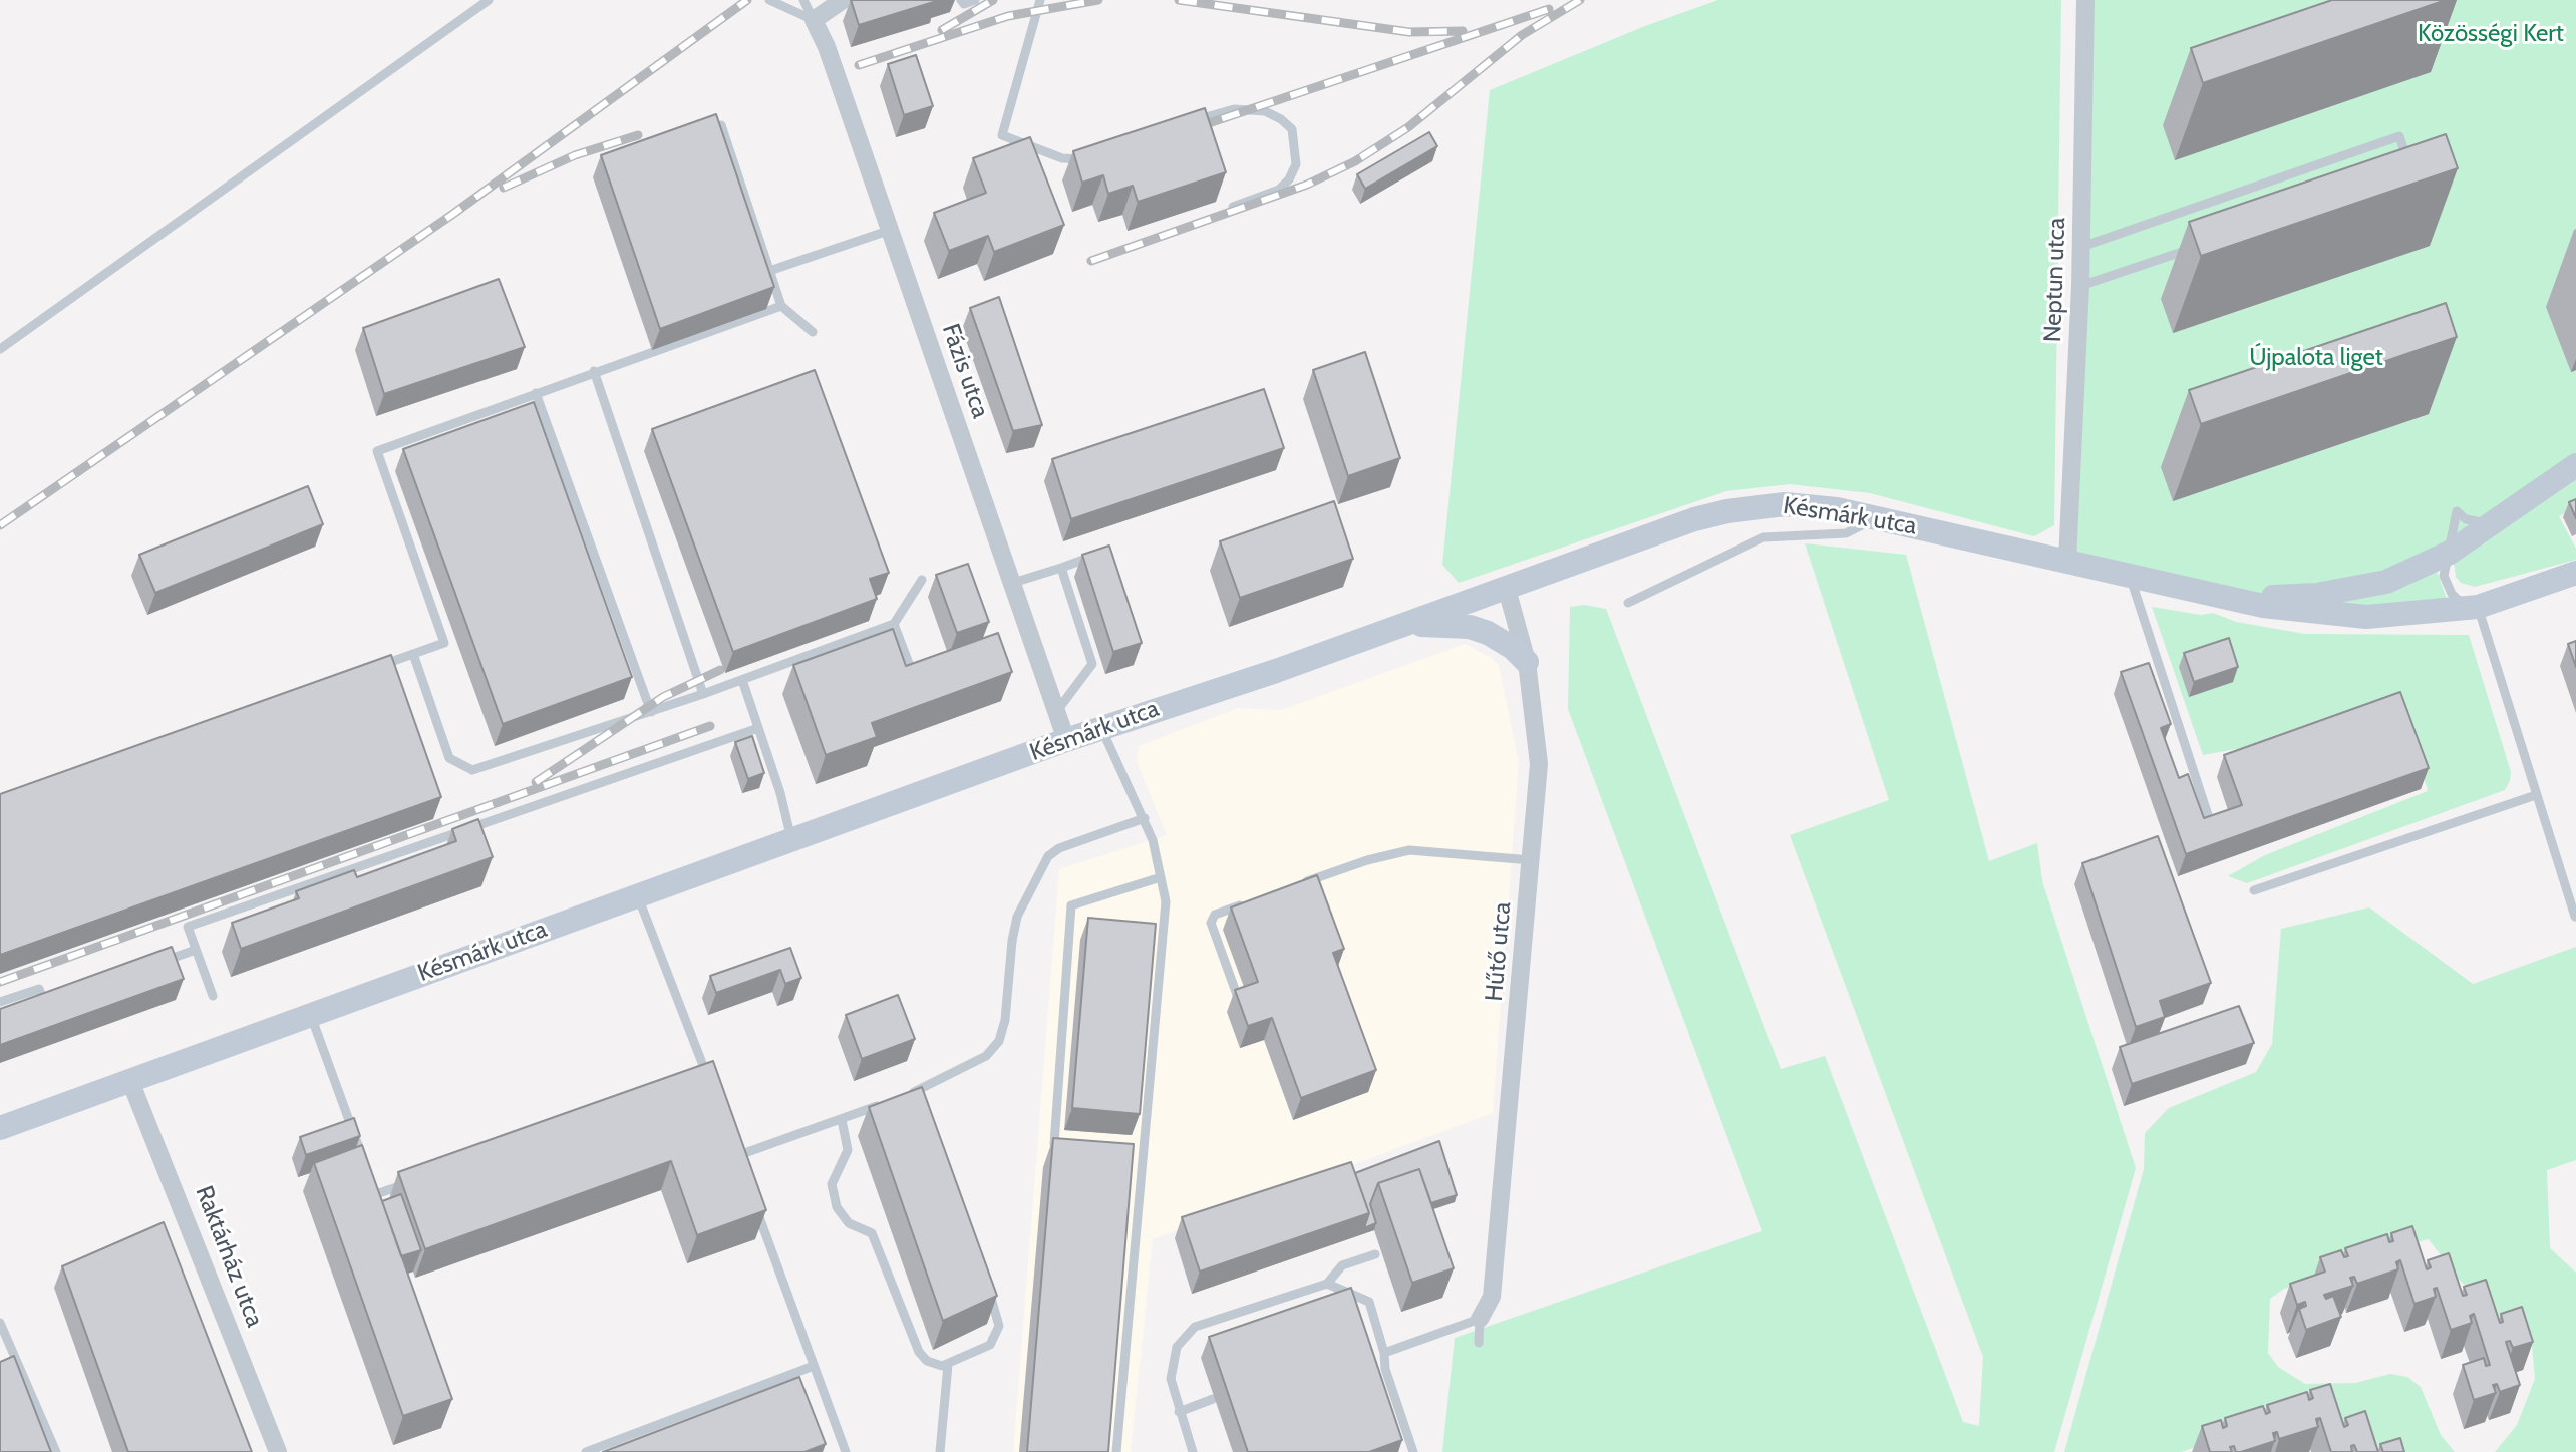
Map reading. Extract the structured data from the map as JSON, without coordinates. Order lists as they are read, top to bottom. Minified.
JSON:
{"streets":{"street":["Neptun utca","Fázis utca","Késmárk utca","Hűtő utca","Raktárház utca"]},"crossings":[["Neptun utca","Késmárk utca"],["Fázis utca","Késmárk utca"],["Késmárk utca","Hűtő utca"],["Késmárk utca","Raktárház utca"]],"parks":["Közösségi Kert","Újpalota liget"]}
